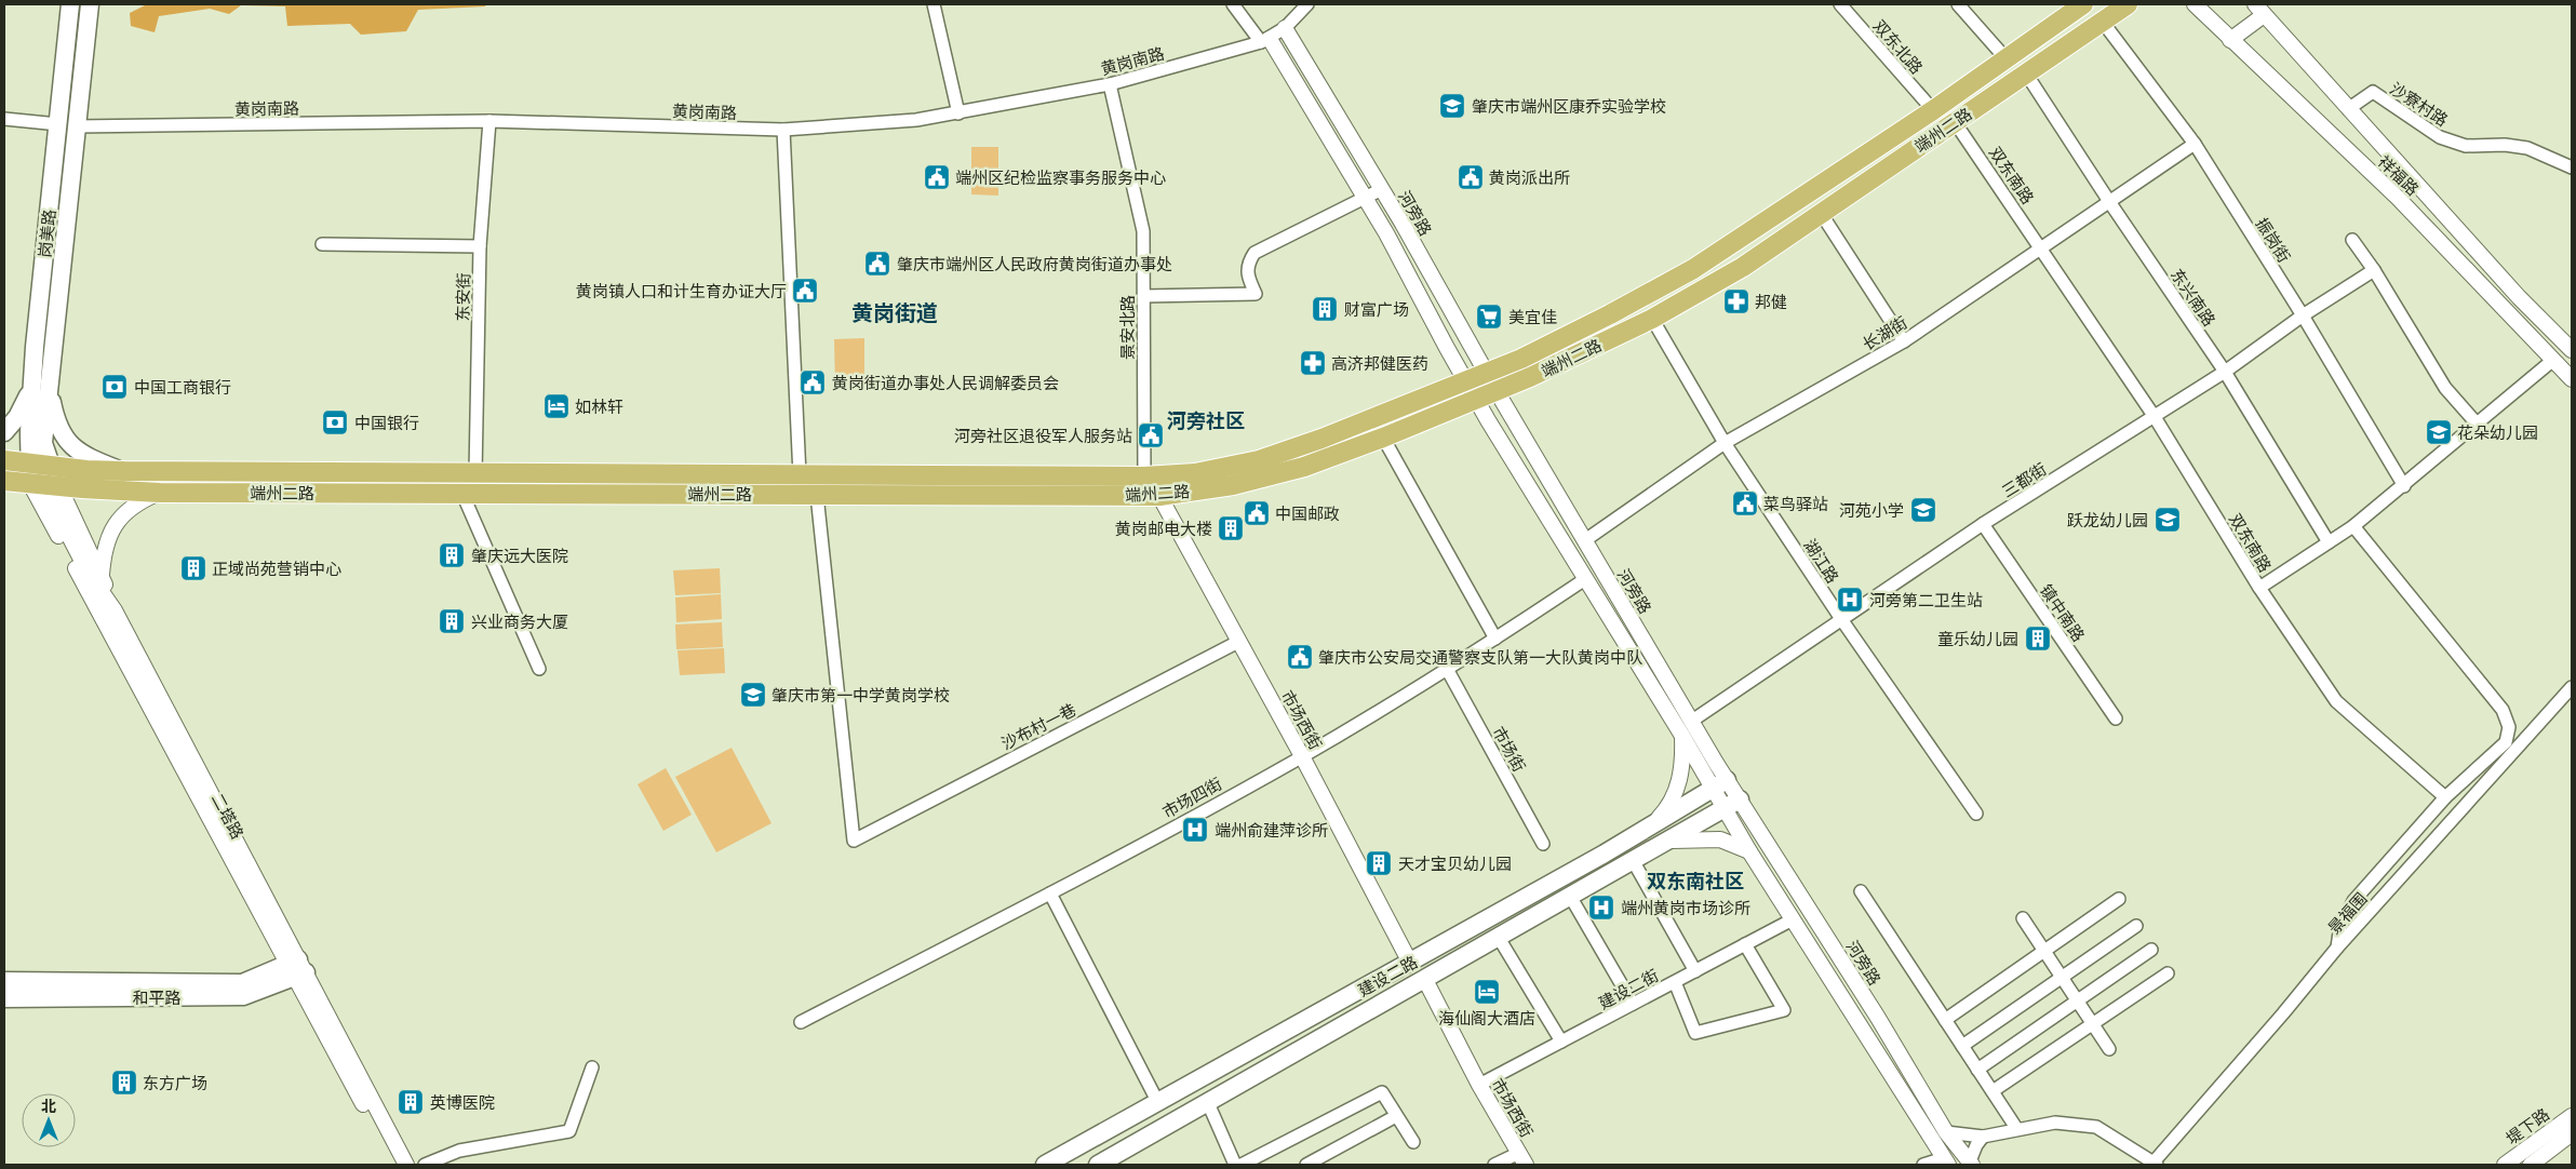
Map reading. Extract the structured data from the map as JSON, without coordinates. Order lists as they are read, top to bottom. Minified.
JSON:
{"streets":{"main road":["端州二路","岗美路","建设二路","和平路"],"street":["双东北路","黄岗南路","沙寮村路","双东南路","祥福路","河旁路","振岗街","东安街","东兴南路","景安北路","长湖街","三都街","湖江路","镇中南路","市场西街","沙布村一巷","市场街","市场四街","二塔路","景福围","建设二街","堤下路"]},"crossings":[["双东北路","端州二路"],["黄岗南路","河旁路"],["黄岗南路","岗美路"],["黄岗南路","东安街"],["黄岗南路","景安北路"],["沙寮村路","祥福路"],["端州二路","双东南路"],["端州二路","河旁路"],["端州二路","岗美路"],["端州二路","振岗街"],["端州二路","东安街"],["端州二路","东兴南路"],["端州二路","景安北路"],["端州二路","湖江路"],["端州二路","市场西街"],["端州二路","沙布村一巷"],["端州二路","二塔路"],["双东南路","长湖街"],["双东南路","三都街"],["河旁路","长湖街"],["河旁路","三都街"],["河旁路","市场四街"],["河旁路","建设二路"],["河旁路","建设二街"],["岗美路","二塔路"],["振岗街","长湖街"],["振岗街","三都街"],["东兴南路","长湖街"],["东兴南路","三都街"],["长湖街","湖江路"],["三都街","湖江路"],["三都街","镇中南路"],["市场西街","沙布村一巷"],["市场西街","市场四街"],["市场西街","建设二路"],["市场西街","建设二街"],["市场街","市场四街"],["二塔路","和平路"]],"districts":["黄岗街道","河旁社区","双东南社区"],"places":{"school or university":["肇庆市端州区康乔实验学校","花朵幼儿园","河苑小学","跃龙幼儿园","肇庆市第一中学黄岗学校"],"public building":["端州区纪检监察事务服务中心","黄岗派出所","肇庆市端州区人民政府黄岗街道办事处","黄岗镇人口和计生育办证大厅","黄岗街道办事处人民调解委员会","河旁社区退役军人服务站","菜鸟驿站","中国邮政","肇庆市公安局交通警察支队第一大队黄岗中队"],"pharmacy":["邦健","高济邦健医药"],"building":["财富广场","黄岗邮电大楼","肇庆远大医院","正域尚苑营销中心","兴业商务大厦","童乐幼儿园","天才宝贝幼儿园","东方广场","英博医院"],"supermarket":["美宜佳"],"bank":["中国工商银行","中国银行"],"hotel":["如林轩","海仙阁大酒店"],"hospital":["河旁第二卫生站","端州俞建萍诊所","端州黄岗市场诊所"]},"north":"top"}
